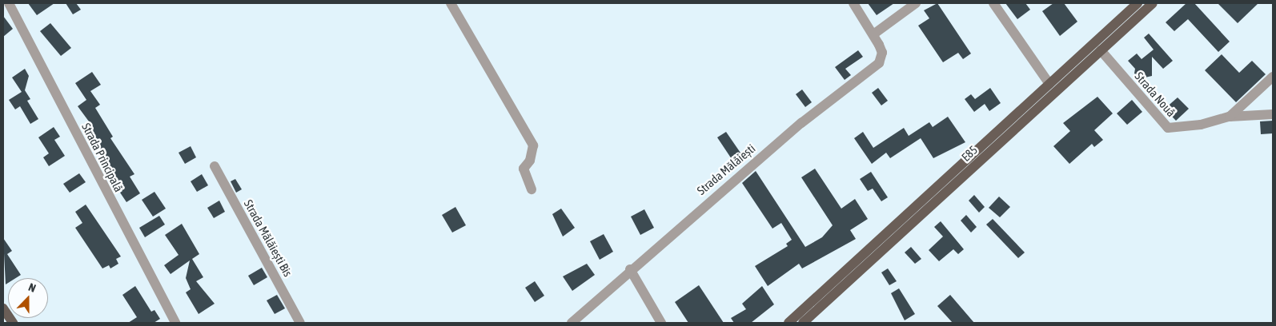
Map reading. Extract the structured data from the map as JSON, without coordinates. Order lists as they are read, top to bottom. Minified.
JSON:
{"streets":{"main road":["E85"],"street":["Strada Nouă","Strada Principală","Strada Mălăiești","Strada Mălăiești Bis"]},"crossings":[["Strada Nouă","E85"]],"north":"top"}
